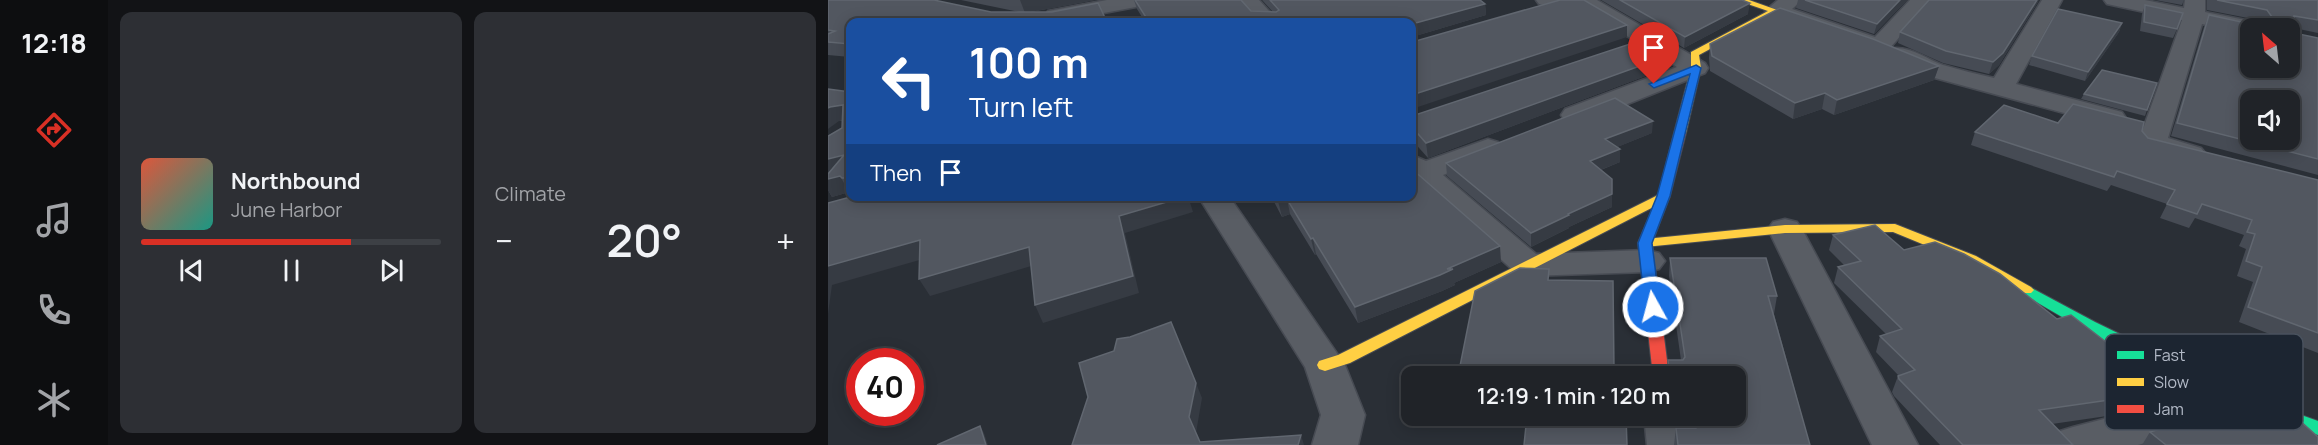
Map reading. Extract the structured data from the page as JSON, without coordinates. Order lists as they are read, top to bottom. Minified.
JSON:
{"legend":["Fast","Slow","Jam"],"north":"top left","page":{"tabs":"12:18","tile":"Climate","turn":["100 m","Turn left"],"then":"Then","song":["Northbound","June Harbor"],"heat":["−","20°","+"],"limit":"40","trip":"12:19 · 1 min · 120 m"}}
